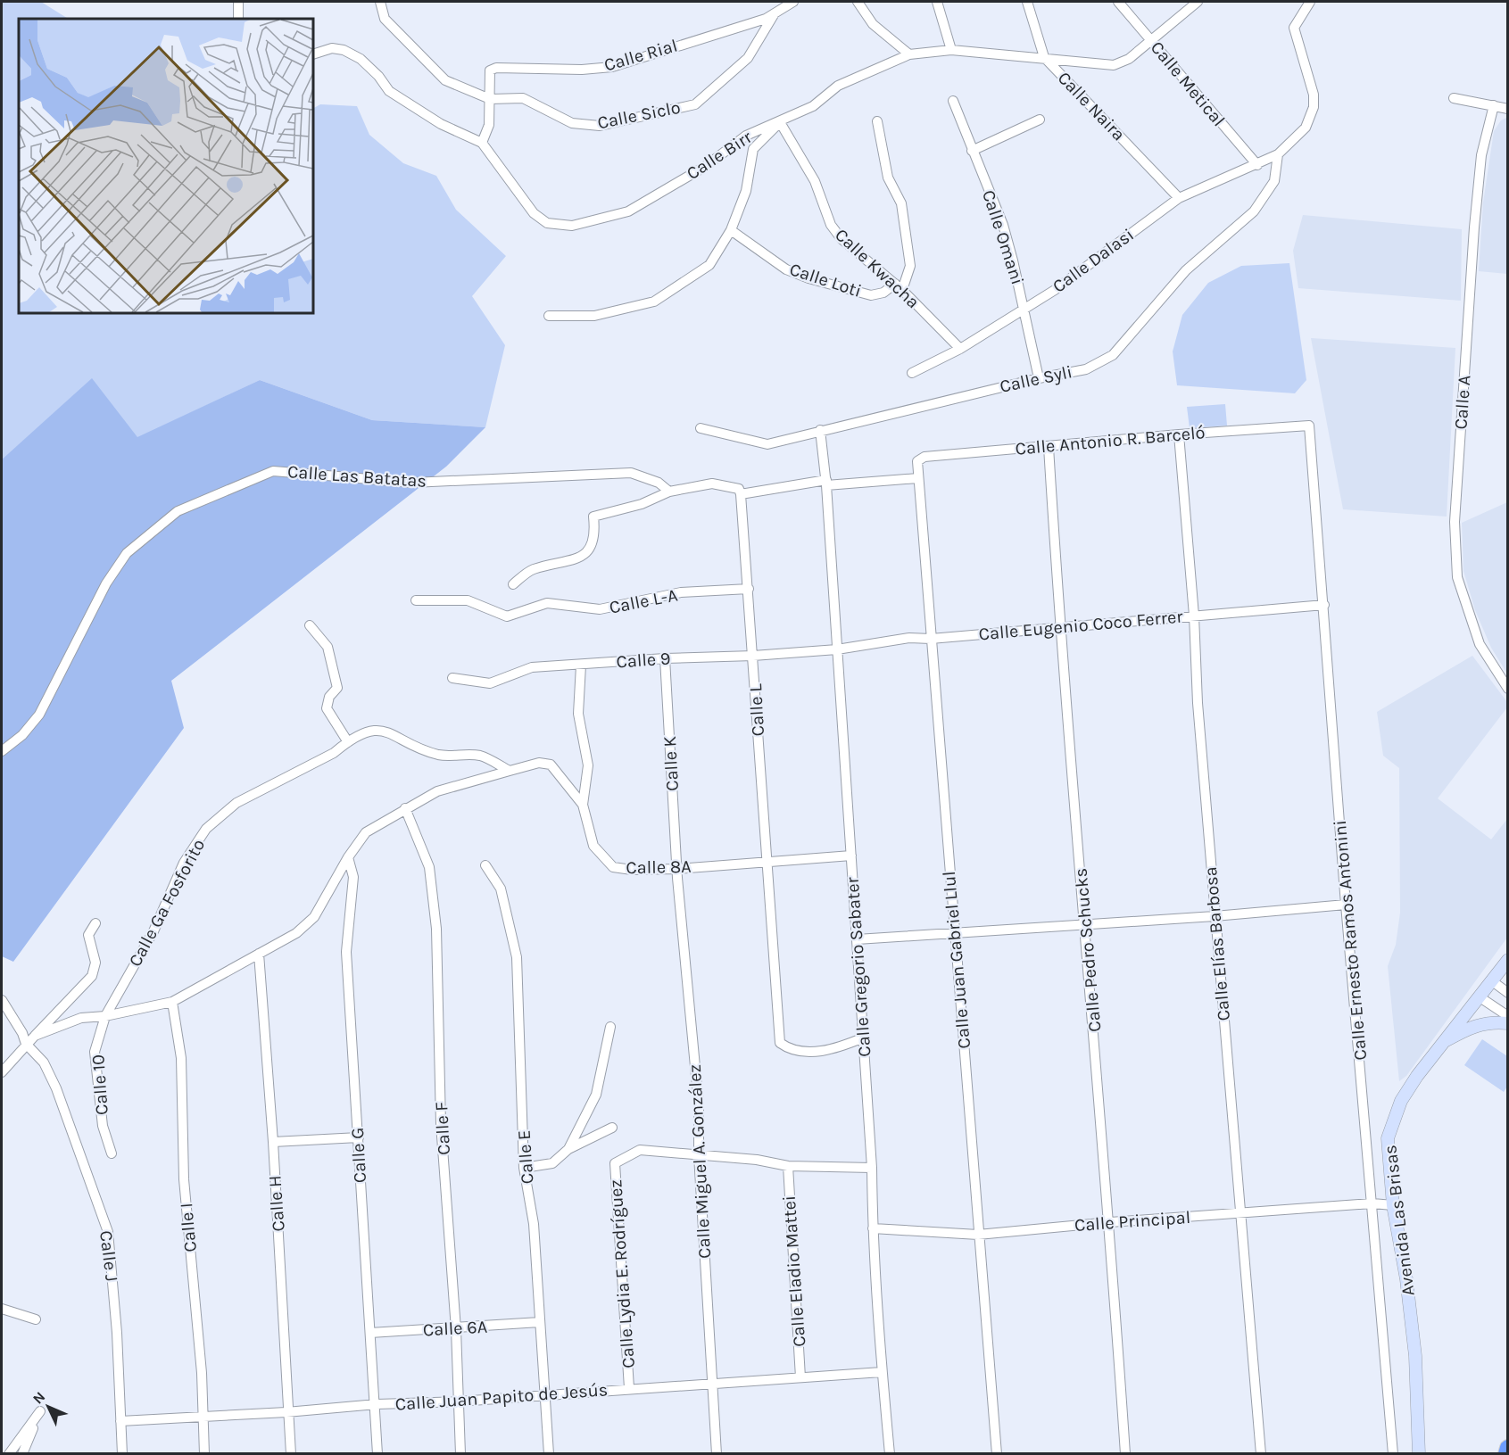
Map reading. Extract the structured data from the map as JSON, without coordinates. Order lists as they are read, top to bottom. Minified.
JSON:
{"streets":{"street":["Calle Rial","Calle Metical","Calle Naira","Calle Siclo","Calle Birr","Calle Omani","Calle Dalasi","Calle Kwacha","Calle Loti","Calle Syli","Calle A","Calle Antonio R. Barceló","Calle Las Batatas","Calle L-A","Calle Eugenio Coco Ferrer","Calle 9","Calle L","Calle K","Calle 8A","Calle Ga Fosforito","Calle Ernesto Ramos Antonini","Calle Elías Barbosa","Calle Pedro Schucks","Calle Juan Gabriel Llul","Calle Gregorio Sabater","Calle 10","Calle F","Calle G","Calle E","Calle Miguel A. González","Calle H","Avenida Las Brisas","Calle Principal","Calle I","Calle J","Calle Eladio Mattei","Calle Lydia E. Rodríguez","Calle 6A","Calle Juan Papito de Jesús"]},"crossings":[["Calle Rial","Calle Siclo"],["Calle Rial","Calle Birr"],["Calle Metical","Calle Birr"],["Calle Metical","Calle Dalasi"],["Calle Naira","Calle Birr"],["Calle Naira","Calle Dalasi"],["Calle Birr","Calle Kwacha"],["Calle Omani","Calle Dalasi"],["Calle Omani","Calle Syli"],["Calle Dalasi","Calle Kwacha"],["Calle Dalasi","Calle Syli"],["Calle Kwacha","Calle Loti"],["Calle Syli","Calle Gregorio Sabater"],["Calle Antonio R. Barceló","Calle Ernesto Ramos Antonini"],["Calle Antonio R. Barceló","Calle Elías Barbosa"],["Calle Antonio R. Barceló","Calle Pedro Schucks"],["Calle Antonio R. Barceló","Calle Juan Gabriel Llul"],["Calle L-A","Calle L"],["Calle Eugenio Coco Ferrer","Calle 9"],["Calle Eugenio Coco Ferrer","Calle Ernesto Ramos Antonini"],["Calle Eugenio Coco Ferrer","Calle Elías Barbosa"],["Calle Eugenio Coco Ferrer","Calle Pedro Schucks"],["Calle Eugenio Coco Ferrer","Calle Juan Gabriel Llul"],["Calle Eugenio Coco Ferrer","Calle Gregorio Sabater"],["Calle 9","Calle L"],["Calle 9","Calle K"],["Calle 9","Calle 8A"],["Calle 9","Calle Gregorio Sabater"],["Calle L","Calle 8A"],["Calle L","Calle Gregorio Sabater"],["Calle K","Calle 8A"],["Calle K","Calle Miguel A. González"],["Calle 8A","Calle Gregorio Sabater"],["Calle 8A","Calle Miguel A. González"],["Calle Ga Fosforito","Calle 10"],["Calle Ernesto Ramos Antonini","Calle Principal"],["Calle Elías Barbosa","Calle Principal"],["Calle Pedro Schucks","Calle Principal"],["Calle Juan Gabriel Llul","Calle Principal"],["Calle Gregorio Sabater","Calle Principal"],["Calle Gregorio Sabater","Calle Lydia E. Rodríguez"],["Calle Gregorio Sabater","Calle Juan Papito de Jesús"],["Calle F","Calle 6A"],["Calle F","Calle Juan Papito de Jesús"],["Calle G","Calle 6A"],["Calle G","Calle Juan Papito de Jesús"],["Calle E","Calle 6A"],["Calle E","Calle Juan Papito de Jesús"],["Calle Miguel A. González","Calle Lydia E. Rodríguez"],["Calle Miguel A. González","Calle Juan Papito de Jesús"],["Calle H","Calle Juan Papito de Jesús"],["Avenida Las Brisas","Calle Principal"],["Calle I","Calle Juan Papito de Jesús"],["Calle J","Calle Juan Papito de Jesús"],["Calle Eladio Mattei","Calle Lydia E. Rodríguez"],["Calle Eladio Mattei","Calle Juan Papito de Jesús"],["Calle Lydia E. Rodríguez","Calle Juan Papito de Jesús"]],"north":"top left"}
